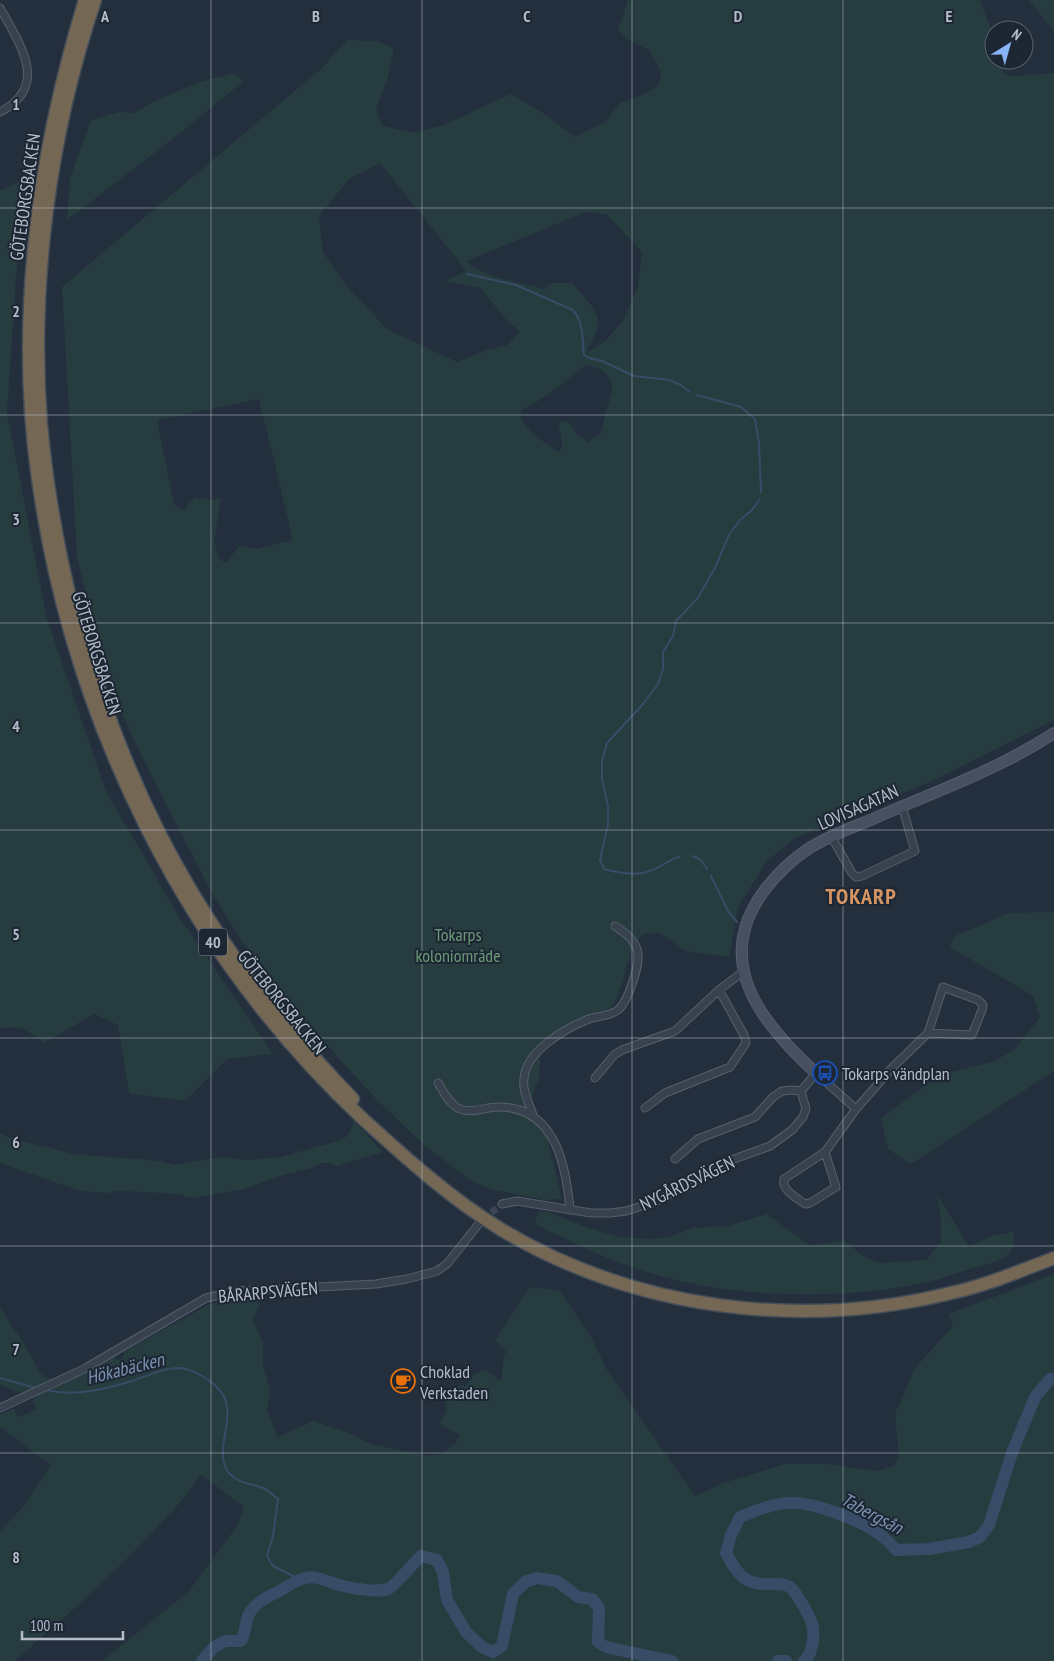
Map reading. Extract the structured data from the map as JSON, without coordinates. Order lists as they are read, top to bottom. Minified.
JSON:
{"streets":{"highway":["GÖTEBORGSBACKEN","40"],"street":["LOVISAGATAN","NYGÅRDSVÄGEN","BÅRARPSVÄGEN"]},"districts":["TOKARP"],"water":["Hökabäcken","Tabergsån"],"parks":["Tokarps koloniområde"],"places":{"bus stop":["Tokarps vändplan"],"cafe":["Choklad Verkstaden"]},"scale_bar":"100 m","north":"top right","grid":{"columns":["A","B","C","D","E"],"rows":["1","2","3","4","5","6","7","8"]}}
